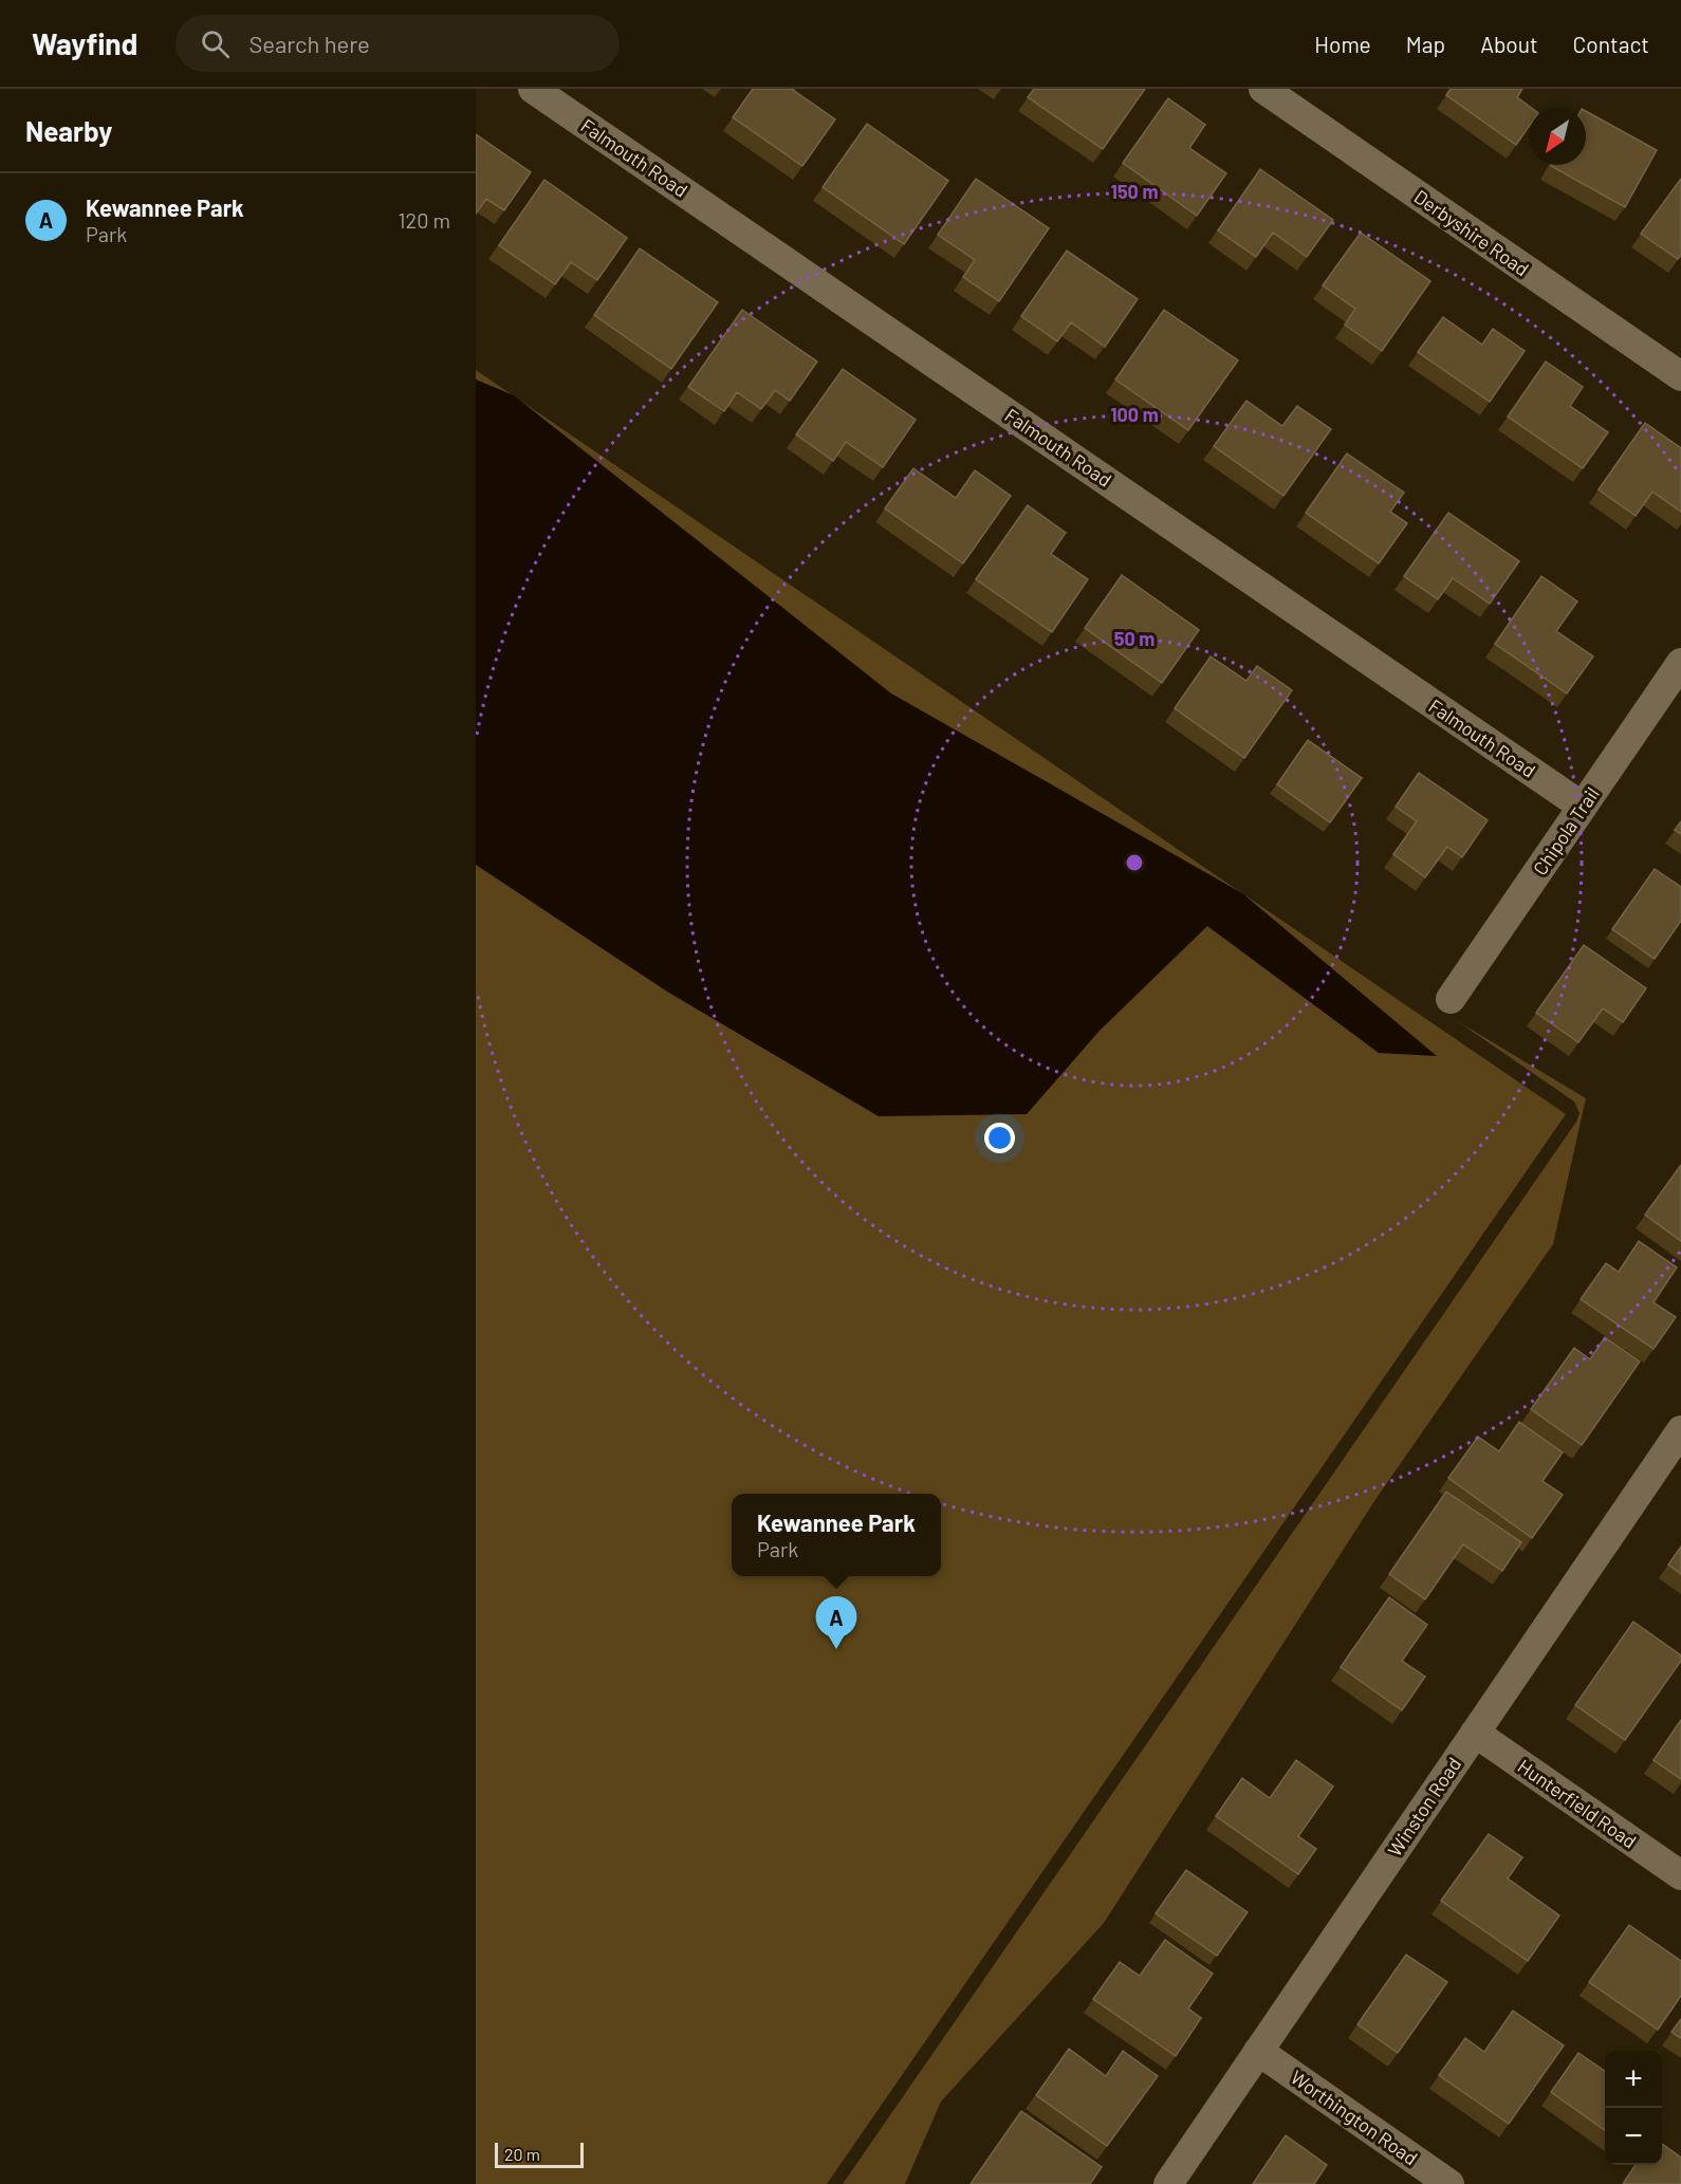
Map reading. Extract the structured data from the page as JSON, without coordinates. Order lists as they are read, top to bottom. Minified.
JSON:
{"streets":{"street":["Falmouth Road","Derbyshire Road","Chipola Trail","Hunterfield Road","Winston Road","Worthington Road"]},"crossings":[["Falmouth Road","Chipola Trail"],["Hunterfield Road","Winston Road"],["Winston Road","Worthington Road"]],"scale_bar":"20 m","north":"bottom left","page":{"header":"Wayfind","search":"Search here","nav":["Home","Map","About","Contact"],"heading":"Nearby","list":[{"mark":"A","name":"Kewannee Park","note":"Park","value":"120 m"}],"popup":["Kewannee Park","Park"],"pins":"A","map_buttons":["+","−"],"scale":"20 m"},"rings":["150 m","100 m","50 m"]}
